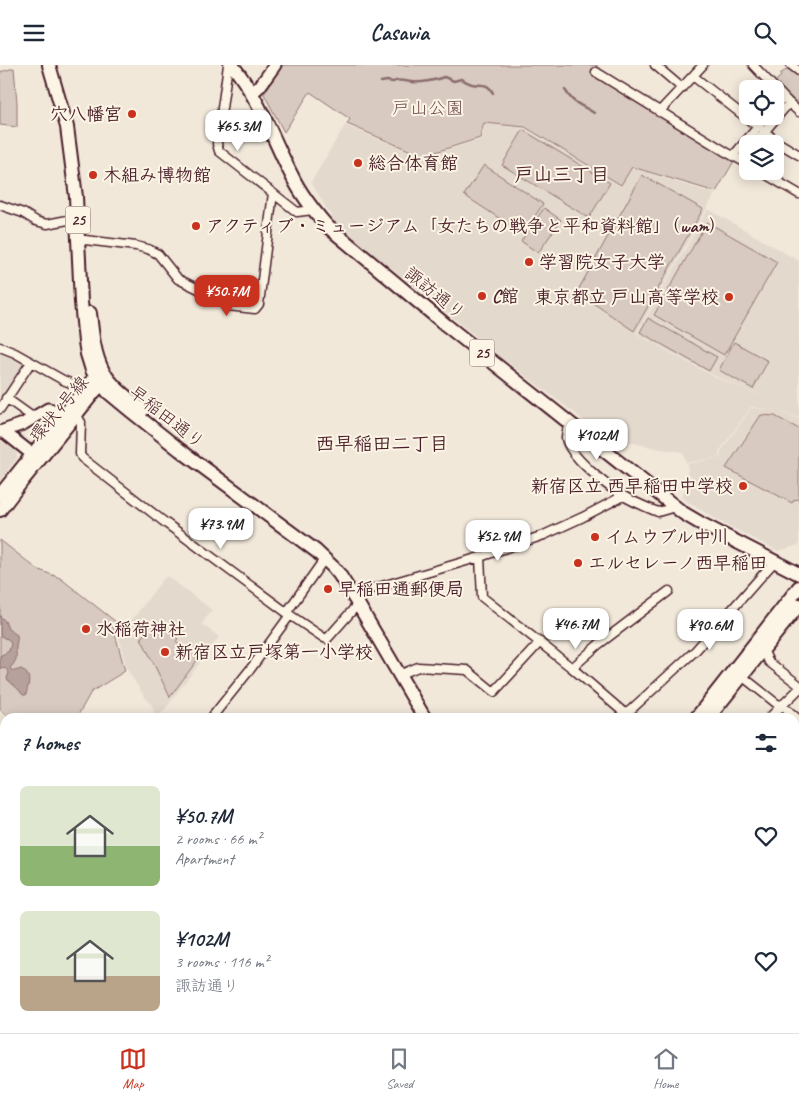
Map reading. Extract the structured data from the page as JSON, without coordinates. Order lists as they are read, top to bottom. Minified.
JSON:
{"streets":{"main road":["25","諏訪通り","環状4号線","早稲田通り"]},"crossings":[["環状4号線","早稲田通り"]],"districts":["戸山三丁目","西早稲田二丁目"],"parks":["戸山公園"],"places":["穴八幡宮","総合体育館","木組み博物館","アクティブ・ミュージアム「女たちの戦争と平和資料館」（wam）","学習院女子大学","C館","東京都立 戸山高等学校","新宿区立 西早稲田中学校","イムウブル中川","エルセレーノ西早稲田","早稲田通郵便局","水稲荷神社","新宿区立戸塚第一小学校"],"page":{"header":"Casavia","price":["¥65.3M","¥50.7M","¥102M","¥73.9M","¥52.9M","¥46.7M","¥90.6M"],"heading":"7 homes","list":[{"name":"¥50.7M","note":"2 rooms · 66 m² · Apartment"},{"name":"¥102M","note":"3 rooms · 116 m² · 諏訪通り"}],"tabs":["Map","Saved","Home"]}}
